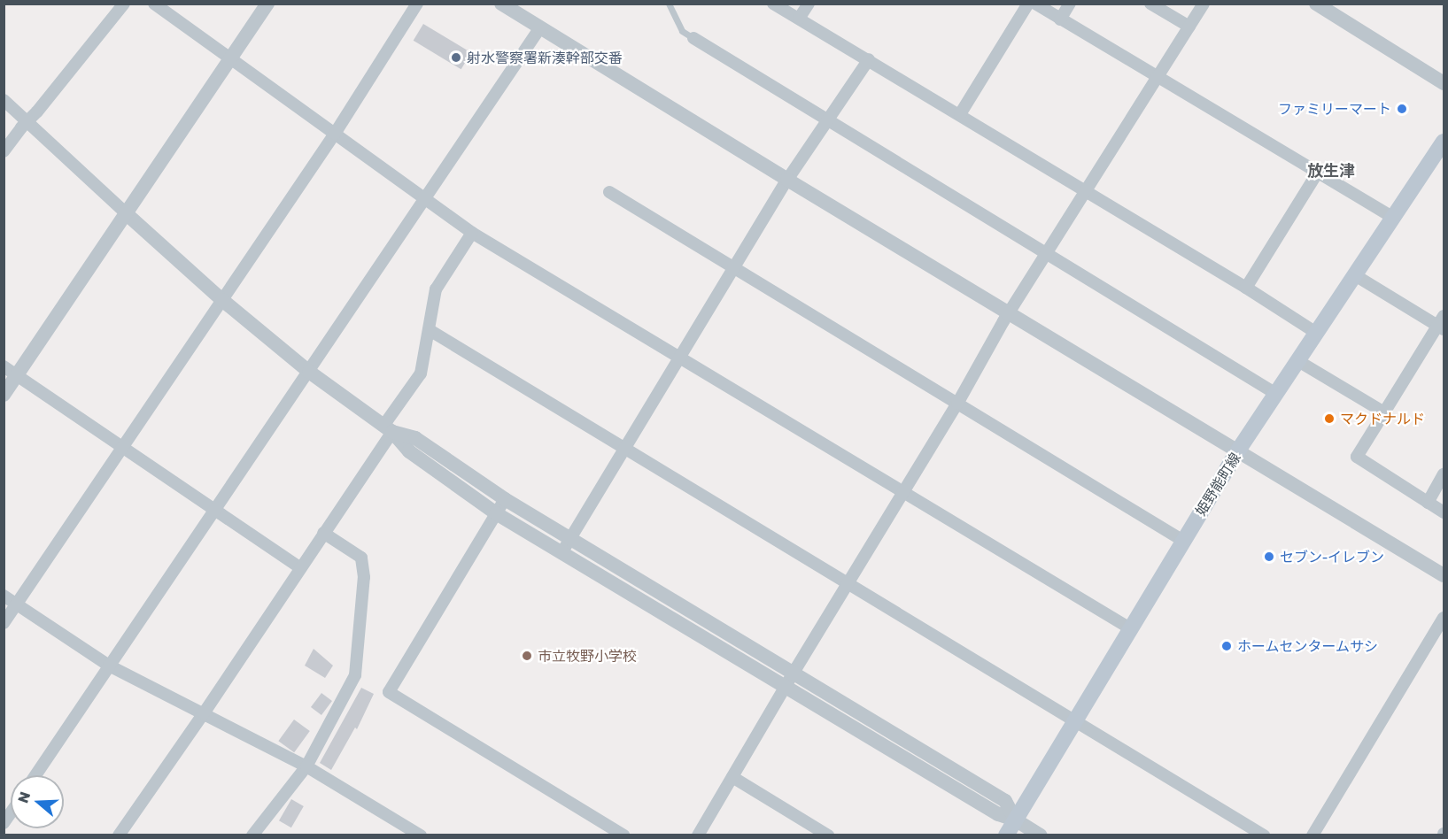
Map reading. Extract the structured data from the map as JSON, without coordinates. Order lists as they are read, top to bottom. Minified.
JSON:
{"streets":{"main road":["姫野能町線"]},"districts":["放生津"],"places":["射水警察署新湊幹部交番","ファミリーマート","マクドナルド","セブン-イレブン","ホームセンタームサシ","市立牧野小学校"],"north":"left"}
